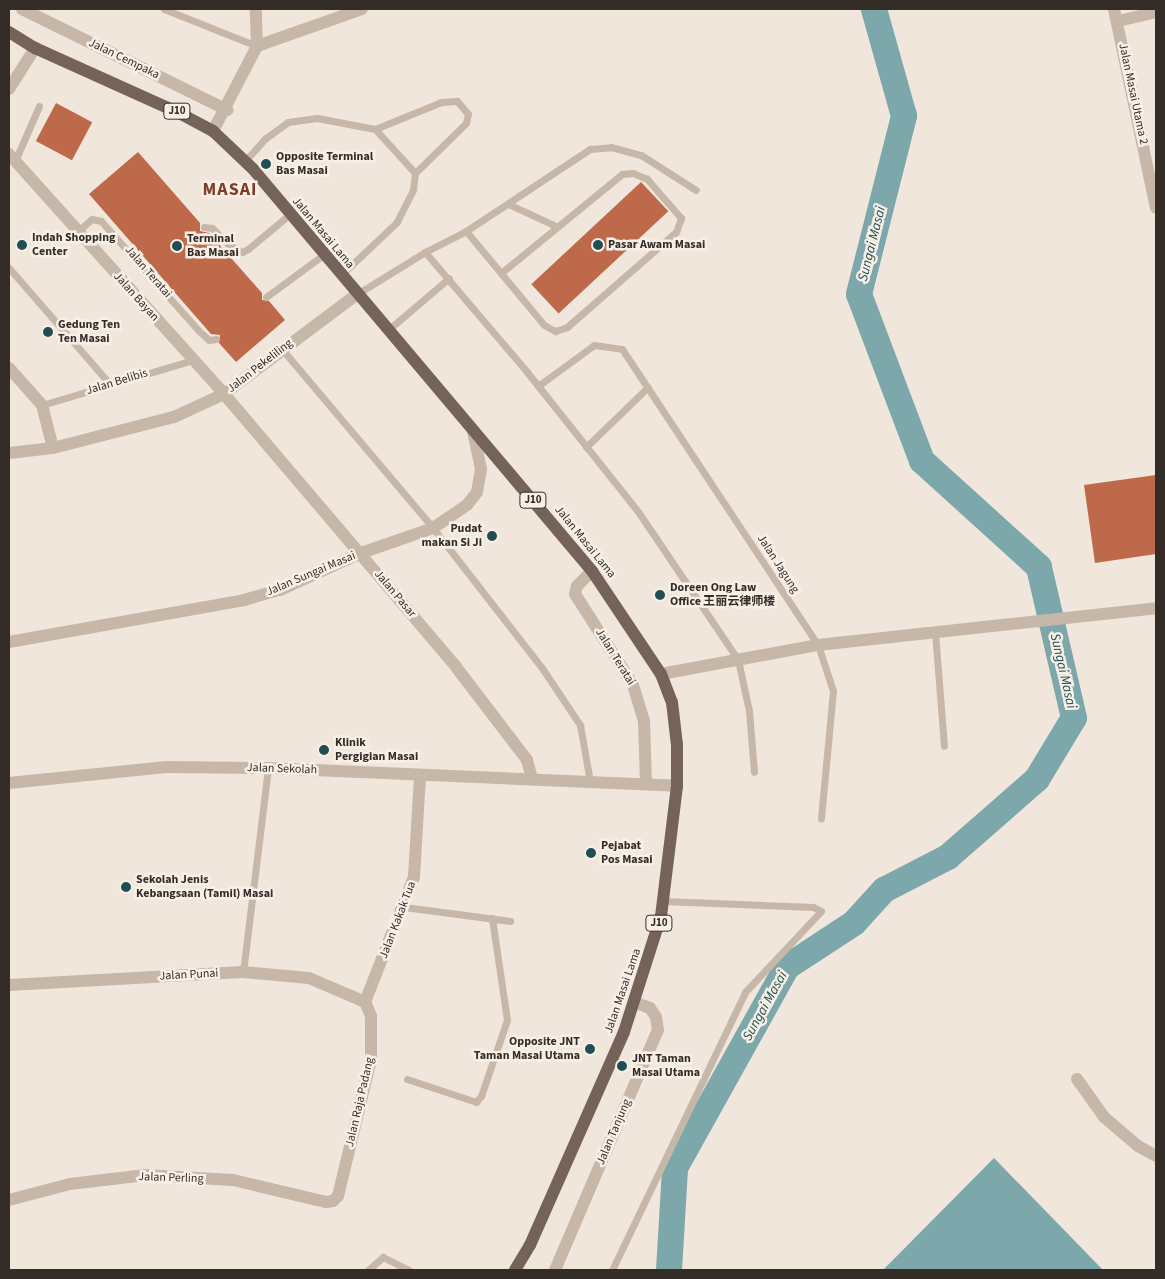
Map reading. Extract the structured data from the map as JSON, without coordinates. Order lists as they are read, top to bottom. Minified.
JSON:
{"streets":{"main road":["J10","Jalan Masai Lama"],"street":["Jalan Cempaka","Jalan Masai Utama 2","Jalan Teratai","Jalan Bayan","Jalan Pekeliling","Jalan Sungai Masai","Jalan Pasar","Jalan Sekolah","Jalan Kakak Tua","Jalan Punai","Jalan Raja Padang","Jalan Tanjung","Jalan Perling"],"lane":["Jalan Belibis","Jalan Jagung"]},"crossings":[["Jalan Masai Lama","Jalan Teratai"],["Jalan Masai Lama","Jalan Pekeliling"],["Jalan Masai Lama","Jalan Sungai Masai"],["Jalan Masai Lama","Jalan Sekolah"],["Jalan Masai Lama","Jalan Tanjung"],["Jalan Teratai","Jalan Bayan"],["Jalan Teratai","Jalan Sekolah"],["Jalan Bayan","Jalan Pekeliling"],["Jalan Bayan","Jalan Belibis"],["Jalan Bayan","Jalan Pasar"],["Jalan Pekeliling","Jalan Pasar"],["Jalan Sungai Masai","Jalan Pasar"],["Jalan Pasar","Jalan Sekolah"],["Jalan Sekolah","Jalan Kakak Tua"],["Jalan Kakak Tua","Jalan Punai"],["Jalan Kakak Tua","Jalan Raja Padang"],["Jalan Punai","Jalan Raja Padang"],["Jalan Raja Padang","Jalan Perling"]],"districts":["MASAI"],"water":["Sungai Masai"],"places":["Opposite Terminal Bas Masai","Indah Shopping Center","Pasar Awam Masai","Terminal Bas Masai","Gedung Ten Ten Masai","Pudat makan Si Ji","Doreen Ong Law Office 王丽云律师楼","Klinik Pergigian Masai","Pejabat Pos Masai","Sekolah Jenis Kebangsaan (Tamil) Masai","Opposite JNT Taman Masai Utama","JNT Taman Masai Utama"]}
